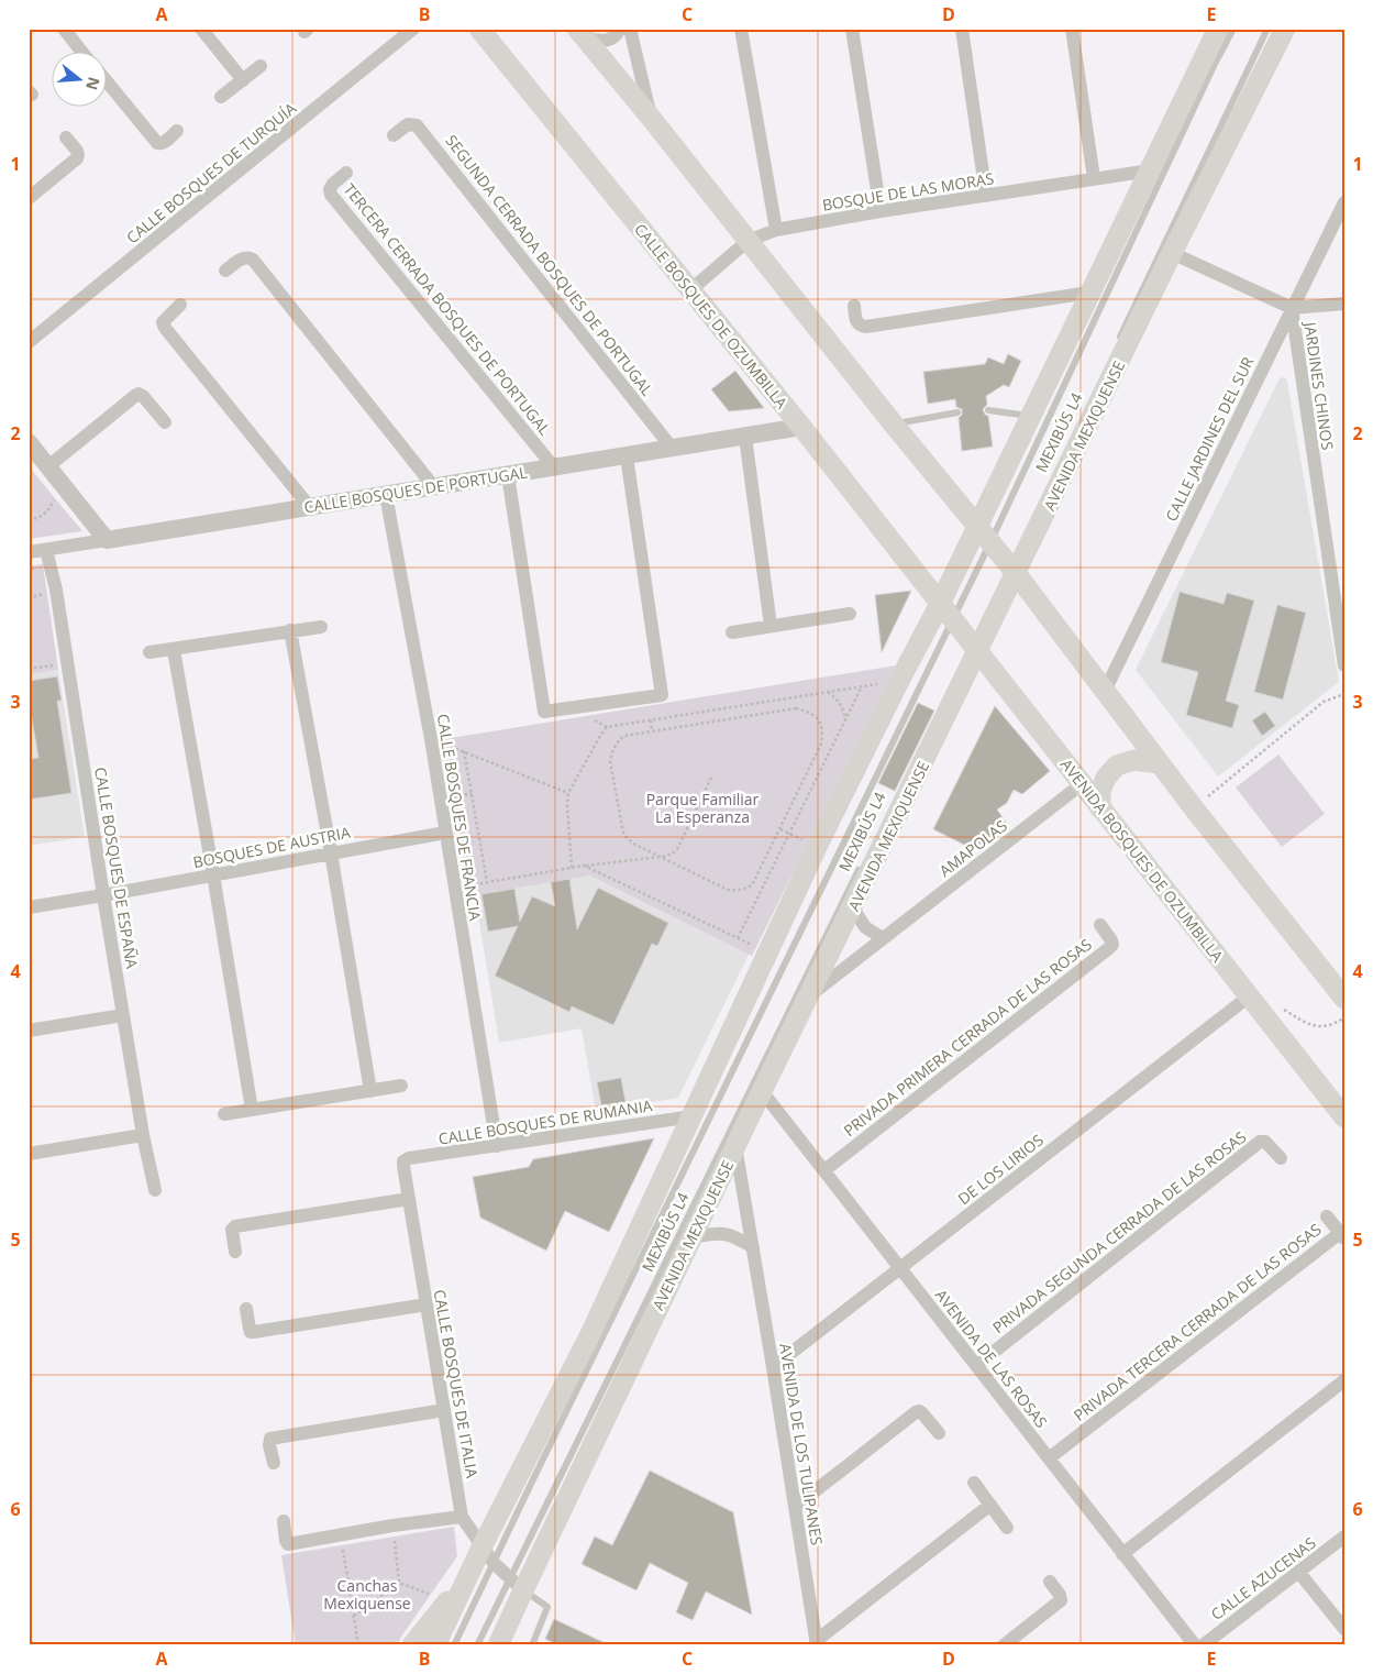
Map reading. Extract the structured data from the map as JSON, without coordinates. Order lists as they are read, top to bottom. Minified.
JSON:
{"streets":{"main road":["CALLE BOSQUES DE OZUMBILLA","AVENIDA MEXIQUENSE","AVENIDA BOSQUES DE OZUMBILLA"],"street":["CALLE BOSQUES DE TURQUÍA","BOSQUE DE LAS MORAS","SEGUNDA CERRADA BOSQUES DE PORTUGAL","TERCERA CERRADA BOSQUES DE PORTUGAL","JARDINES CHINOS","CALLE JARDINES DEL SUR","CALLE BOSQUES DE PORTUGAL","CALLE BOSQUES DE FRANCIA","BOSQUES DE AUSTRIA","AMAPOLAS","CALLE BOSQUES DE ESPAÑA","PRIVADA PRIMERA CERRADA DE LAS ROSAS","CALLE BOSQUES DE RUMANIA","DE LOS LIRIOS","PRIVADA SEGUNDA CERRADA DE LAS ROSAS","PRIVADA TERCERA CERRADA DE LAS ROSAS","AVENIDA DE LAS ROSAS","CALLE BOSQUES DE ITALIA","AVENIDA DE LOS TULIPANES","CALLE AZUCENAS"],"lane":["MEXIBÚS L4"]},"crossings":[["BOSQUE DE LAS MORAS","CALLE BOSQUES DE OZUMBILLA"],["SEGUNDA CERRADA BOSQUES DE PORTUGAL","CALLE BOSQUES DE PORTUGAL"],["TERCERA CERRADA BOSQUES DE PORTUGAL","CALLE BOSQUES DE PORTUGAL"],["CALLE BOSQUES DE OZUMBILLA","MEXIBÚS L4"],["CALLE BOSQUES DE OZUMBILLA","CALLE BOSQUES DE PORTUGAL"],["CALLE BOSQUES DE OZUMBILLA","AVENIDA BOSQUES DE OZUMBILLA"],["JARDINES CHINOS","CALLE JARDINES DEL SUR"],["MEXIBÚS L4","AVENIDA MEXIQUENSE"],["MEXIBÚS L4","AVENIDA BOSQUES DE OZUMBILLA"],["MEXIBÚS L4","CALLE BOSQUES DE ITALIA"],["AVENIDA MEXIQUENSE","AMAPOLAS"],["AVENIDA MEXIQUENSE","AVENIDA BOSQUES DE OZUMBILLA"],["AVENIDA MEXIQUENSE","AVENIDA DE LAS ROSAS"],["AVENIDA MEXIQUENSE","CALLE BOSQUES DE ITALIA"],["AVENIDA MEXIQUENSE","AVENIDA DE LOS TULIPANES"],["CALLE BOSQUES DE PORTUGAL","CALLE BOSQUES DE FRANCIA"],["CALLE BOSQUES DE PORTUGAL","CALLE BOSQUES DE ESPAÑA"],["CALLE BOSQUES DE FRANCIA","BOSQUES DE AUSTRIA"],["CALLE BOSQUES DE FRANCIA","CALLE BOSQUES DE RUMANIA"],["BOSQUES DE AUSTRIA","CALLE BOSQUES DE ESPAÑA"],["AMAPOLAS","AVENIDA BOSQUES DE OZUMBILLA"],["AVENIDA BOSQUES DE OZUMBILLA","DE LOS LIRIOS"],["PRIVADA PRIMERA CERRADA DE LAS ROSAS","AVENIDA DE LAS ROSAS"],["CALLE BOSQUES DE RUMANIA","CALLE BOSQUES DE ITALIA"],["DE LOS LIRIOS","AVENIDA DE LAS ROSAS"],["DE LOS LIRIOS","AVENIDA DE LOS TULIPANES"],["PRIVADA SEGUNDA CERRADA DE LAS ROSAS","AVENIDA DE LAS ROSAS"],["PRIVADA TERCERA CERRADA DE LAS ROSAS","AVENIDA DE LAS ROSAS"]],"parks":["Parque Familiar La Esperanza","Canchas Mexiquense"],"north":"right","grid":{"columns":["A","B","C","D","E"],"rows":["1","2","3","4","5","6"]}}
